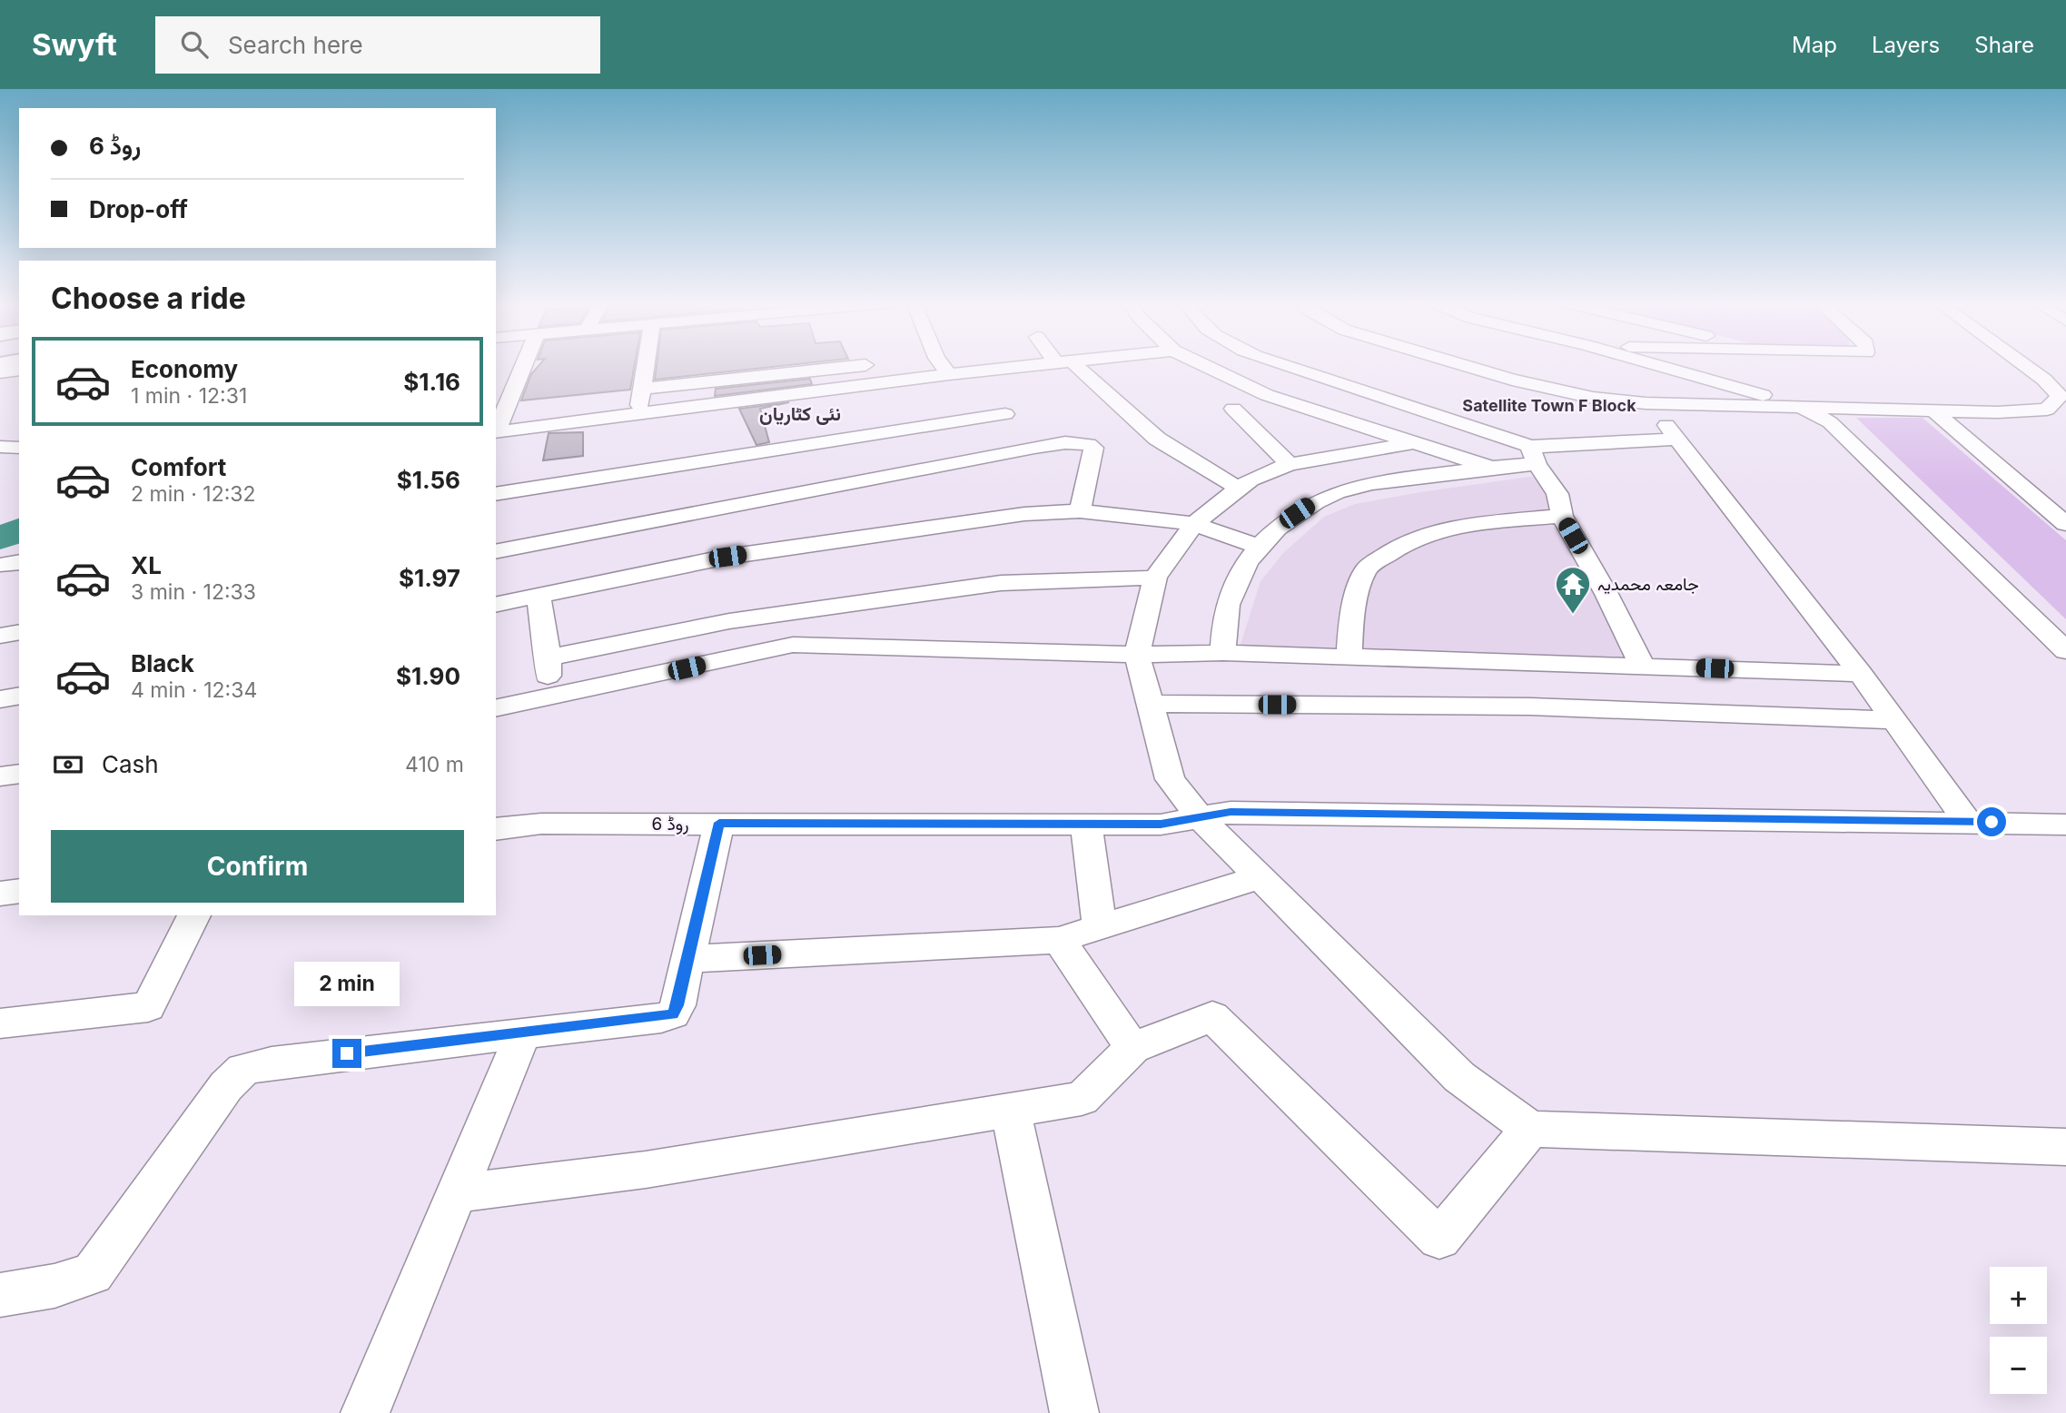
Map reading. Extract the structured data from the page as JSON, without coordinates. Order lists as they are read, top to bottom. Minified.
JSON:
{"streets":{"street":["روڈ 6"]},"districts":["Satellite Town F Block","نئی کٹاریان"],"places":{"temple":["جامعہ محمدیہ"]},"page":{"header":"Swyft","search":"Search here","nav":["Map","Layers","Share"],"banner":["روڈ 6","Drop-off"],"heading":"Choose a ride","list":[{"name":"Economy","note":"1 min · 12:31","value":"$1.16"},{"name":"Comfort","note":"2 min · 12:32","value":"$1.56"},{"name":"XL","note":"3 min · 12:33","value":"$1.97"},{"name":"Black","note":"4 min · 12:34","value":"$1.90"}],"pay":["Cash","410 m"],"buttons":"Confirm","bubble":"2 min","map_buttons":["+","−"]}}
